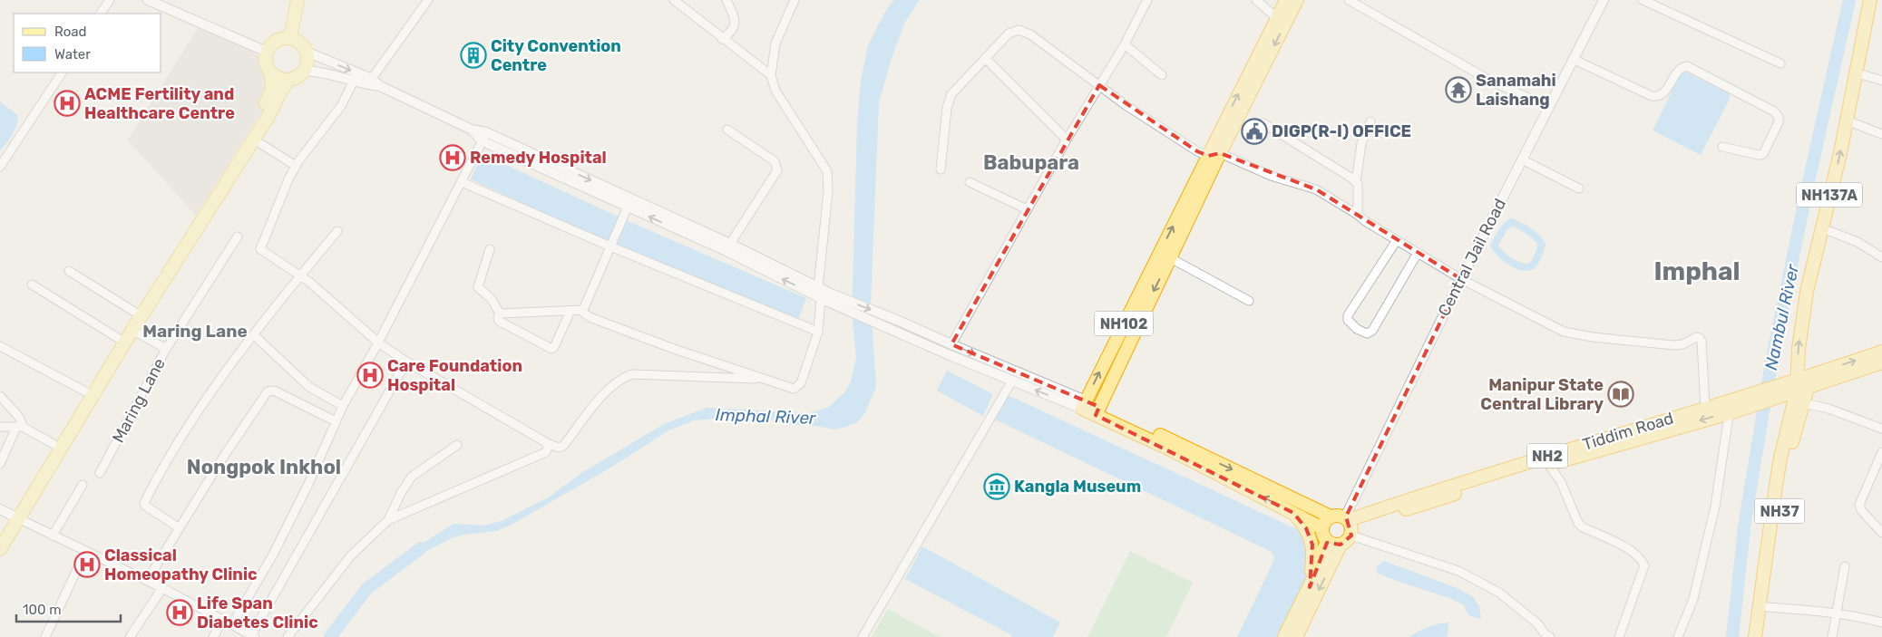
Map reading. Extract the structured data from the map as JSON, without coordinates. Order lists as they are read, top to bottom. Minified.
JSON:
{"streets":{"highway":["NH137A","NH102","Tiddim Road","NH2","NH37"],"street":["Central Jail Road","Maring Lane"]},"crossings":[["NH137A","NH2"],["NH137A","NH37"],["Central Jail Road","NH2"],["Tiddim Road","NH2"],["NH2","NH37"]],"districts":["Babupara","Imphal","Maring Lane","Nongpok Inkhol"],"water":["Nambul River","Imphal River"],"places":{"building":["City Convention Centre"],"temple":["Sanamahi Laishang"],"hospital":["ACME Fertility and Healthcare Centre","Remedy Hospital","Care Foundation Hospital","Classical Homeopathy Clinic","Life Span Diabetes Clinic"],"public building":["DIGP(R-I) OFFICE"],"library":["Manipur State Central Library"],"museum":["Kangla Museum"]},"legend":["Road","Water"],"scale_bar":"100 m"}
